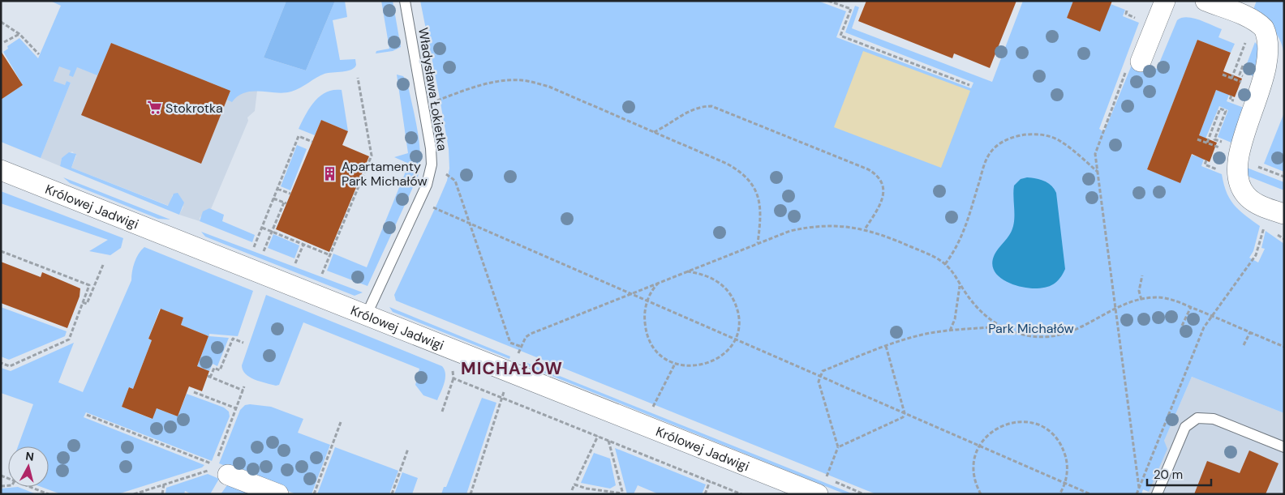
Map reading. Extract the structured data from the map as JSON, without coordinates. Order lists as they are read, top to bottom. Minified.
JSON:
{"streets":{"street":["Królowej Jadwigi"],"lane":["Władysława Łokietka"]},"crossings":[["Władysława Łokietka","Królowej Jadwigi"]],"districts":["MICHAŁÓW"],"parks":["Park Michałów"],"places":{"supermarket":["Stokrotka"],"building":["Apartamenty Park Michałów"]},"scale_bar":"20 m","north":"top"}
